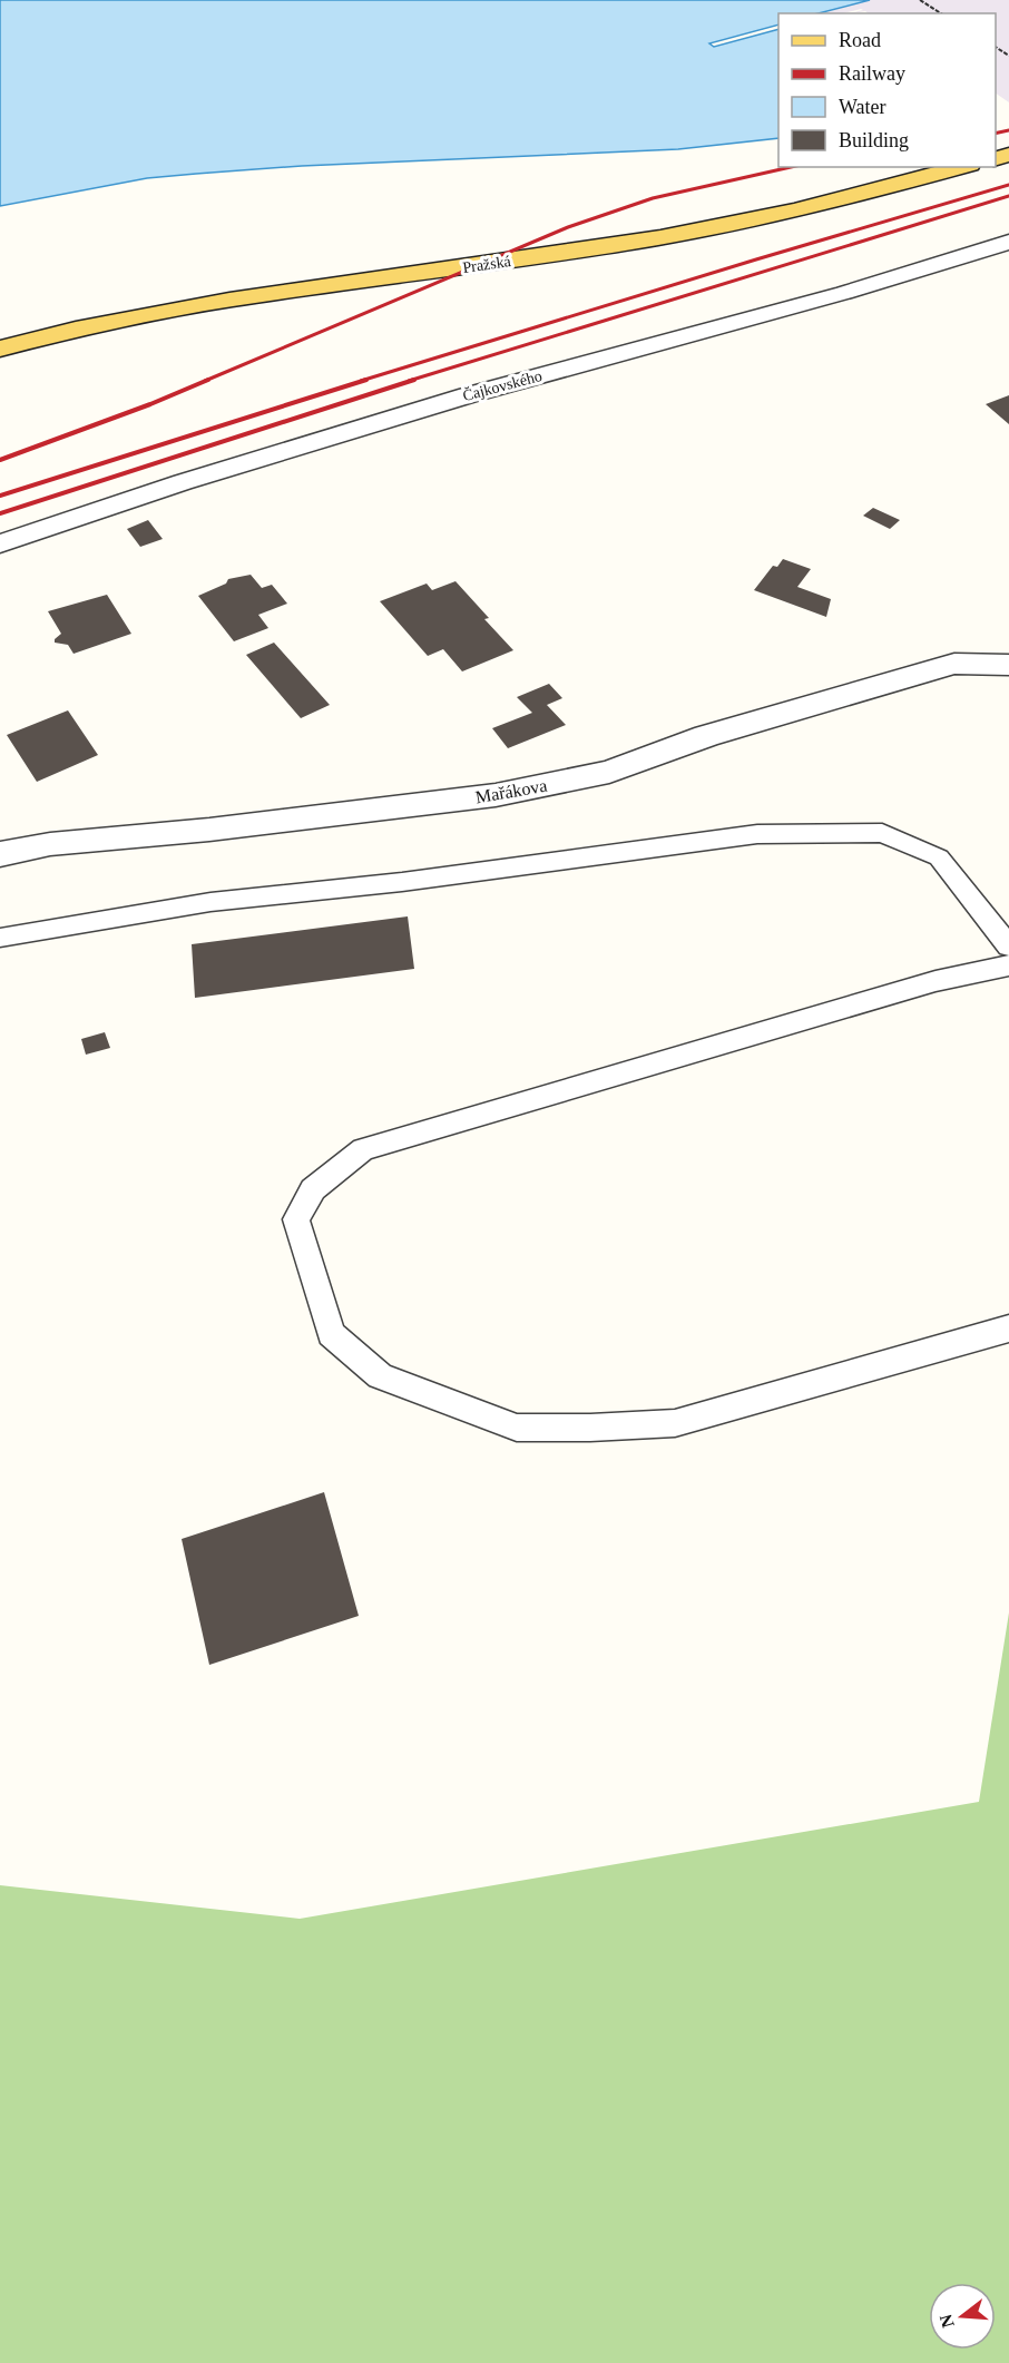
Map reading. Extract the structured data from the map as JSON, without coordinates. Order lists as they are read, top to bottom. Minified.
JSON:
{"streets":{"main road":["Pražská"],"street":["Čajkovského","Mařákova"]},"legend":["Road","Railway","Water","Building"],"north":"left"}
